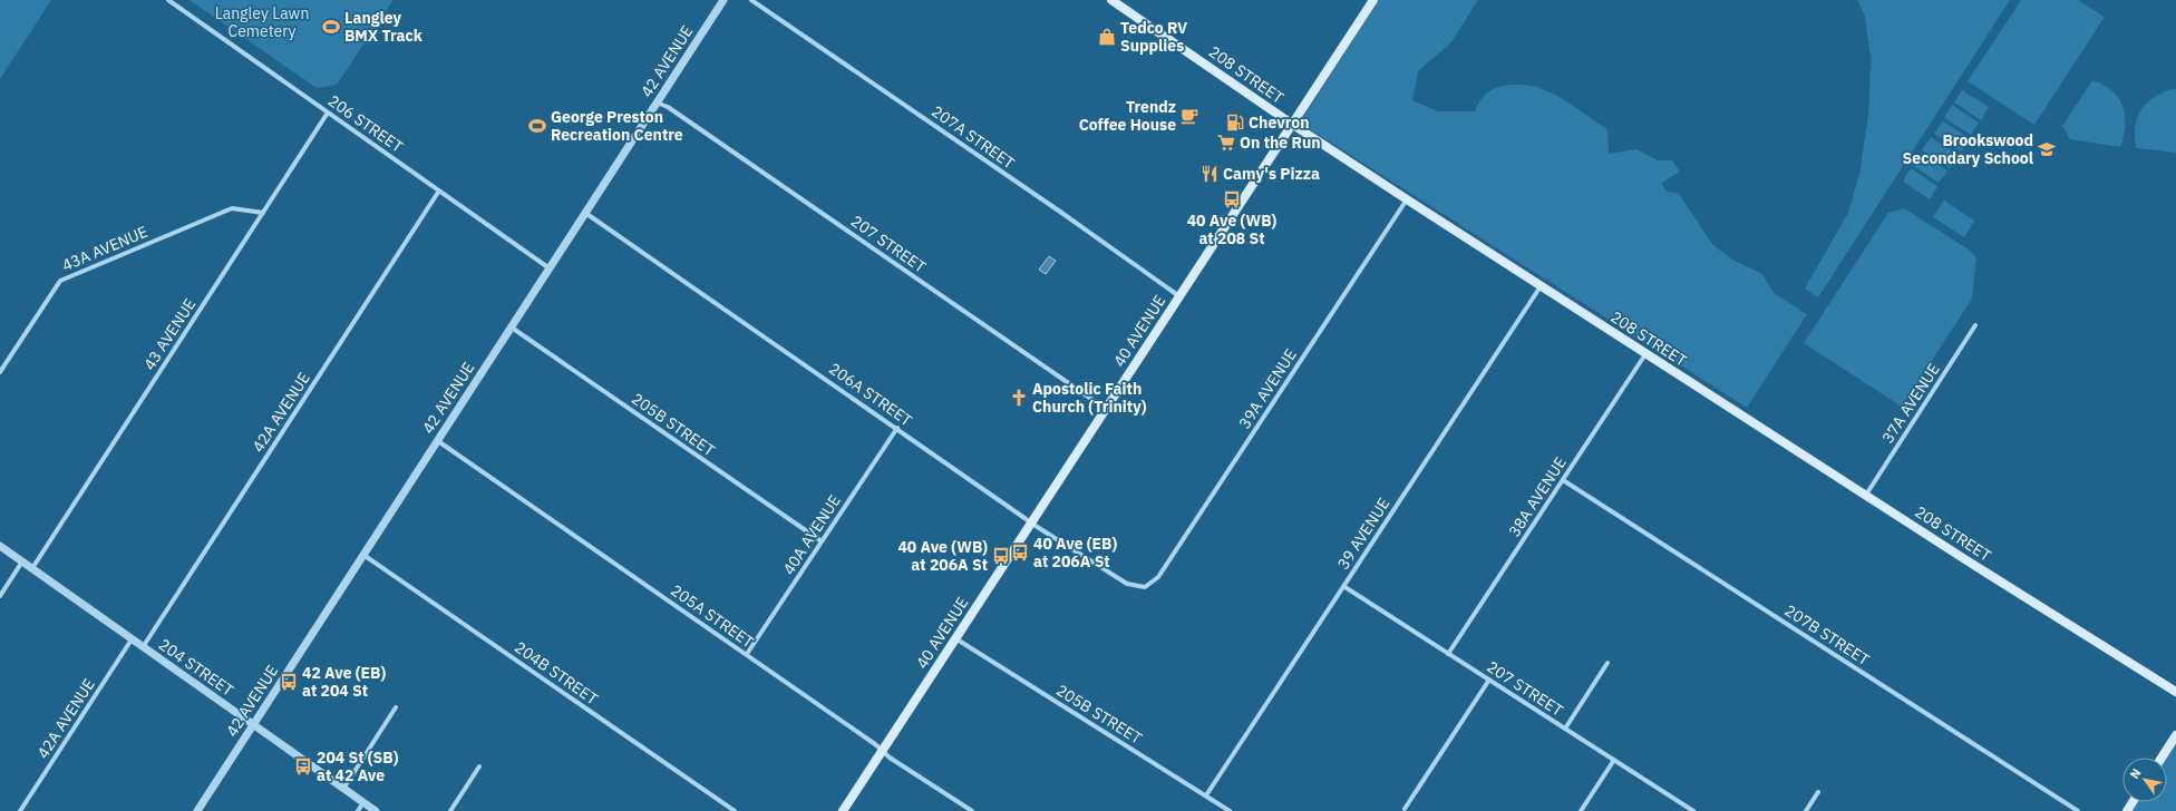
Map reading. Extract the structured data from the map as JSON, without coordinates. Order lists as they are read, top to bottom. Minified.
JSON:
{"streets":{"main road":["208 STREET","40 AVENUE"],"street":["42 AVENUE","206 STREET","207A STREET","207 STREET","43A AVENUE","43 AVENUE","39A AVENUE","206A STREET","37A AVENUE","42A AVENUE","205B STREET","38A AVENUE","39 AVENUE","40A AVENUE","205A STREET","207B STREET","204 STREET","204B STREET"]},"crossings":[["42 AVENUE","206 STREET"],["42 AVENUE","207 STREET"],["42 AVENUE","206A STREET"],["42 AVENUE","205B STREET"],["42 AVENUE","205A STREET"],["42 AVENUE","204 STREET"],["42 AVENUE","204B STREET"],["208 STREET","40 AVENUE"],["208 STREET","39A AVENUE"],["208 STREET","37A AVENUE"],["208 STREET","38A AVENUE"],["208 STREET","39 AVENUE"],["206 STREET","43 AVENUE"],["206 STREET","42A AVENUE"],["207A STREET","40 AVENUE"],["207 STREET","40 AVENUE"],["207 STREET","38A AVENUE"],["207 STREET","39 AVENUE"],["43A AVENUE","43 AVENUE"],["40 AVENUE","206A STREET"],["40 AVENUE","205B STREET"],["40 AVENUE","205A STREET"],["43 AVENUE","204 STREET"],["39A AVENUE","206A STREET"],["206A STREET","40A AVENUE"],["42A AVENUE","204 STREET"],["205B STREET","39 AVENUE"],["205B STREET","40A AVENUE"],["38A AVENUE","207B STREET"],["40A AVENUE","205A STREET"]],"parks":["Langley Lawn Cemetery"],"places":{"sports":["Langley BMX Track","George Preston Recreation Centre"],"shop":["Tedco RV Supplies"],"cafe":["Trendz Coffee House"],"fuel station":["Chevron"],"supermarket":["On the Run"],"school or university":["Brookswood Secondary School"],"restaurant":["Camy's Pizza"],"bus stop":["40 Ave (WB) at 208 St","40 Ave (EB) at 206A St","40 Ave (WB) at 206A St","42 Ave (EB) at 204 St","204 St (SB) at 42 Ave"],"church":["Apostolic Faith Church (Trinity)"]},"north":"top left"}
